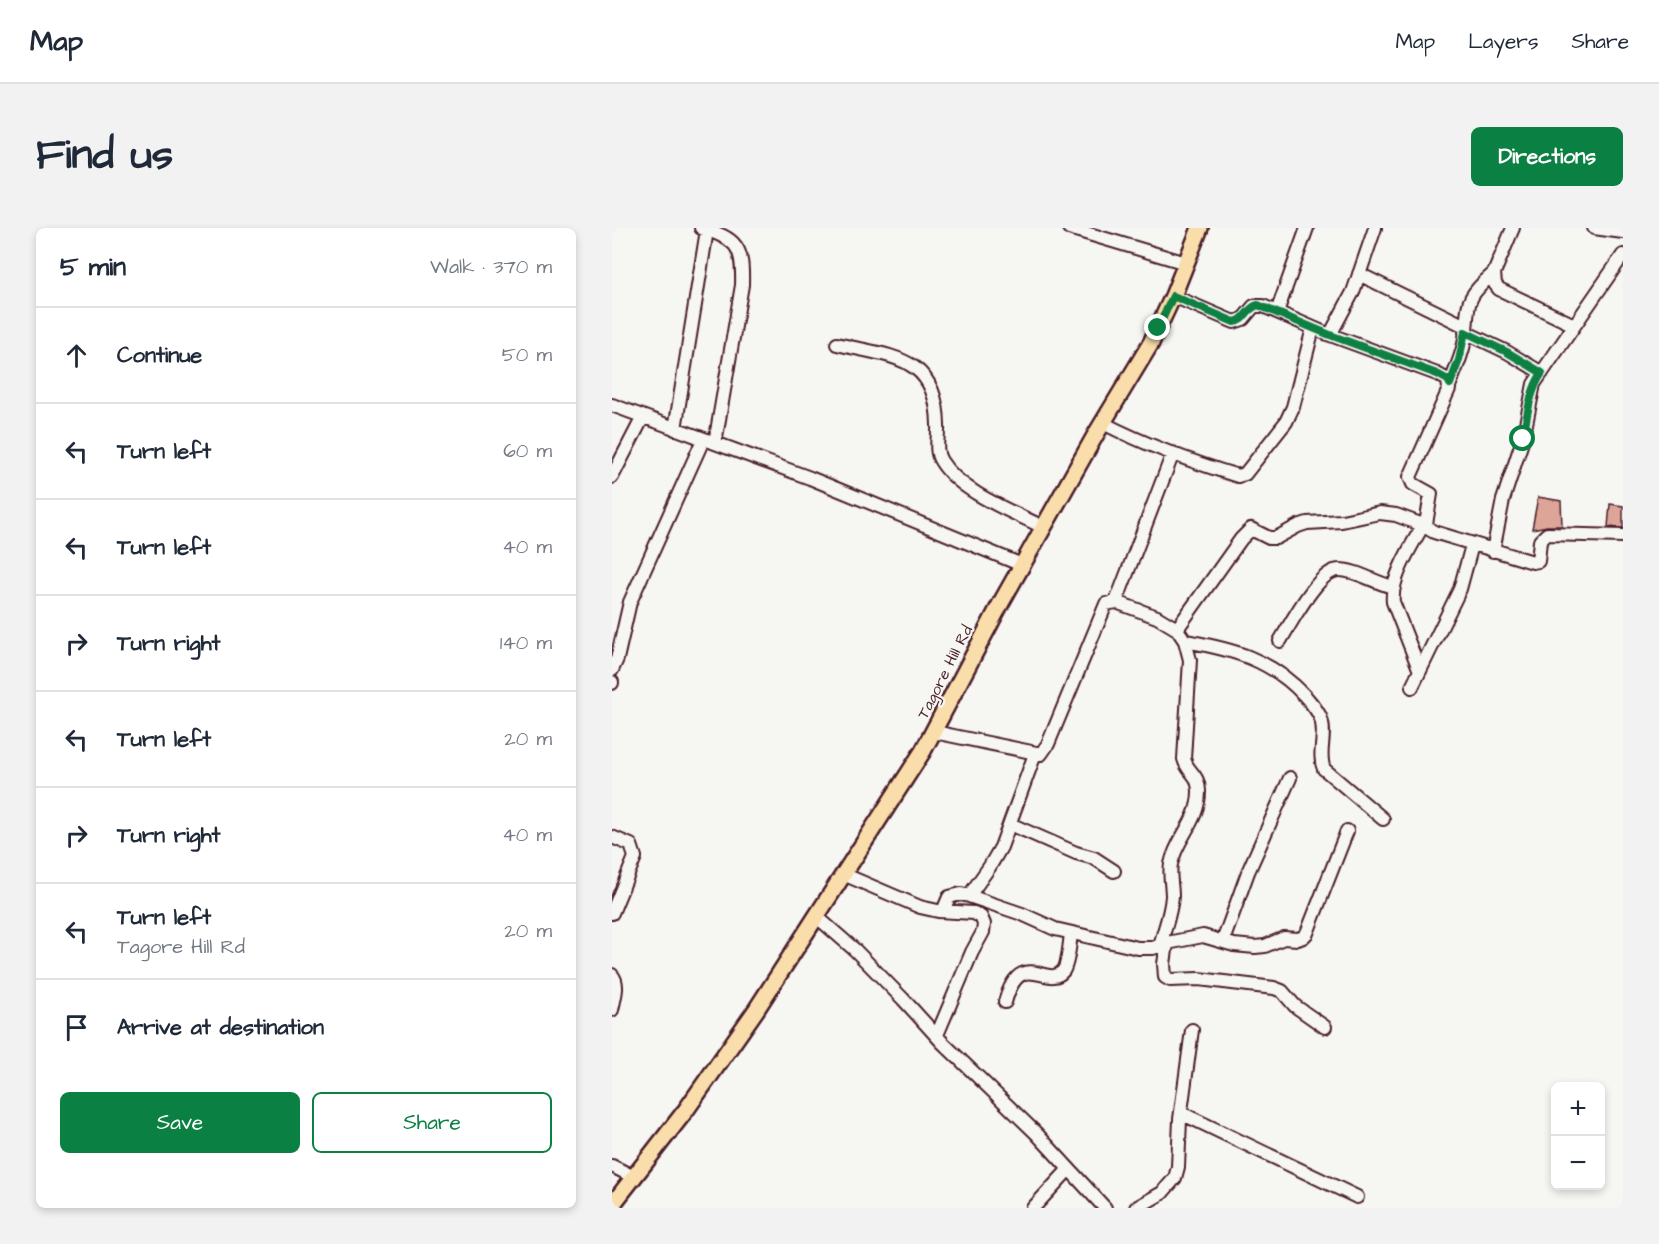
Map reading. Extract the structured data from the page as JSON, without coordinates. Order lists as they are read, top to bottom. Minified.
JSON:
{"streets":{"main road":["Tagore Hill Rd"]},"page":{"header":"Map","nav":["Map","Layers","Share"],"title":"Find us","buttons":["Directions",["Save","Share"]],"heading":["5 min","Walk · 370 m"],"list":[["Continue","50 m"],["Turn left","60 m"],["Turn left","40 m"],["Turn right","140 m"],["Turn left","20 m"],["Turn right","40 m"],["Turn left","Tagore Hill Rd","20 m"],"Arrive at destination"],"map_buttons":["+","−"]}}
